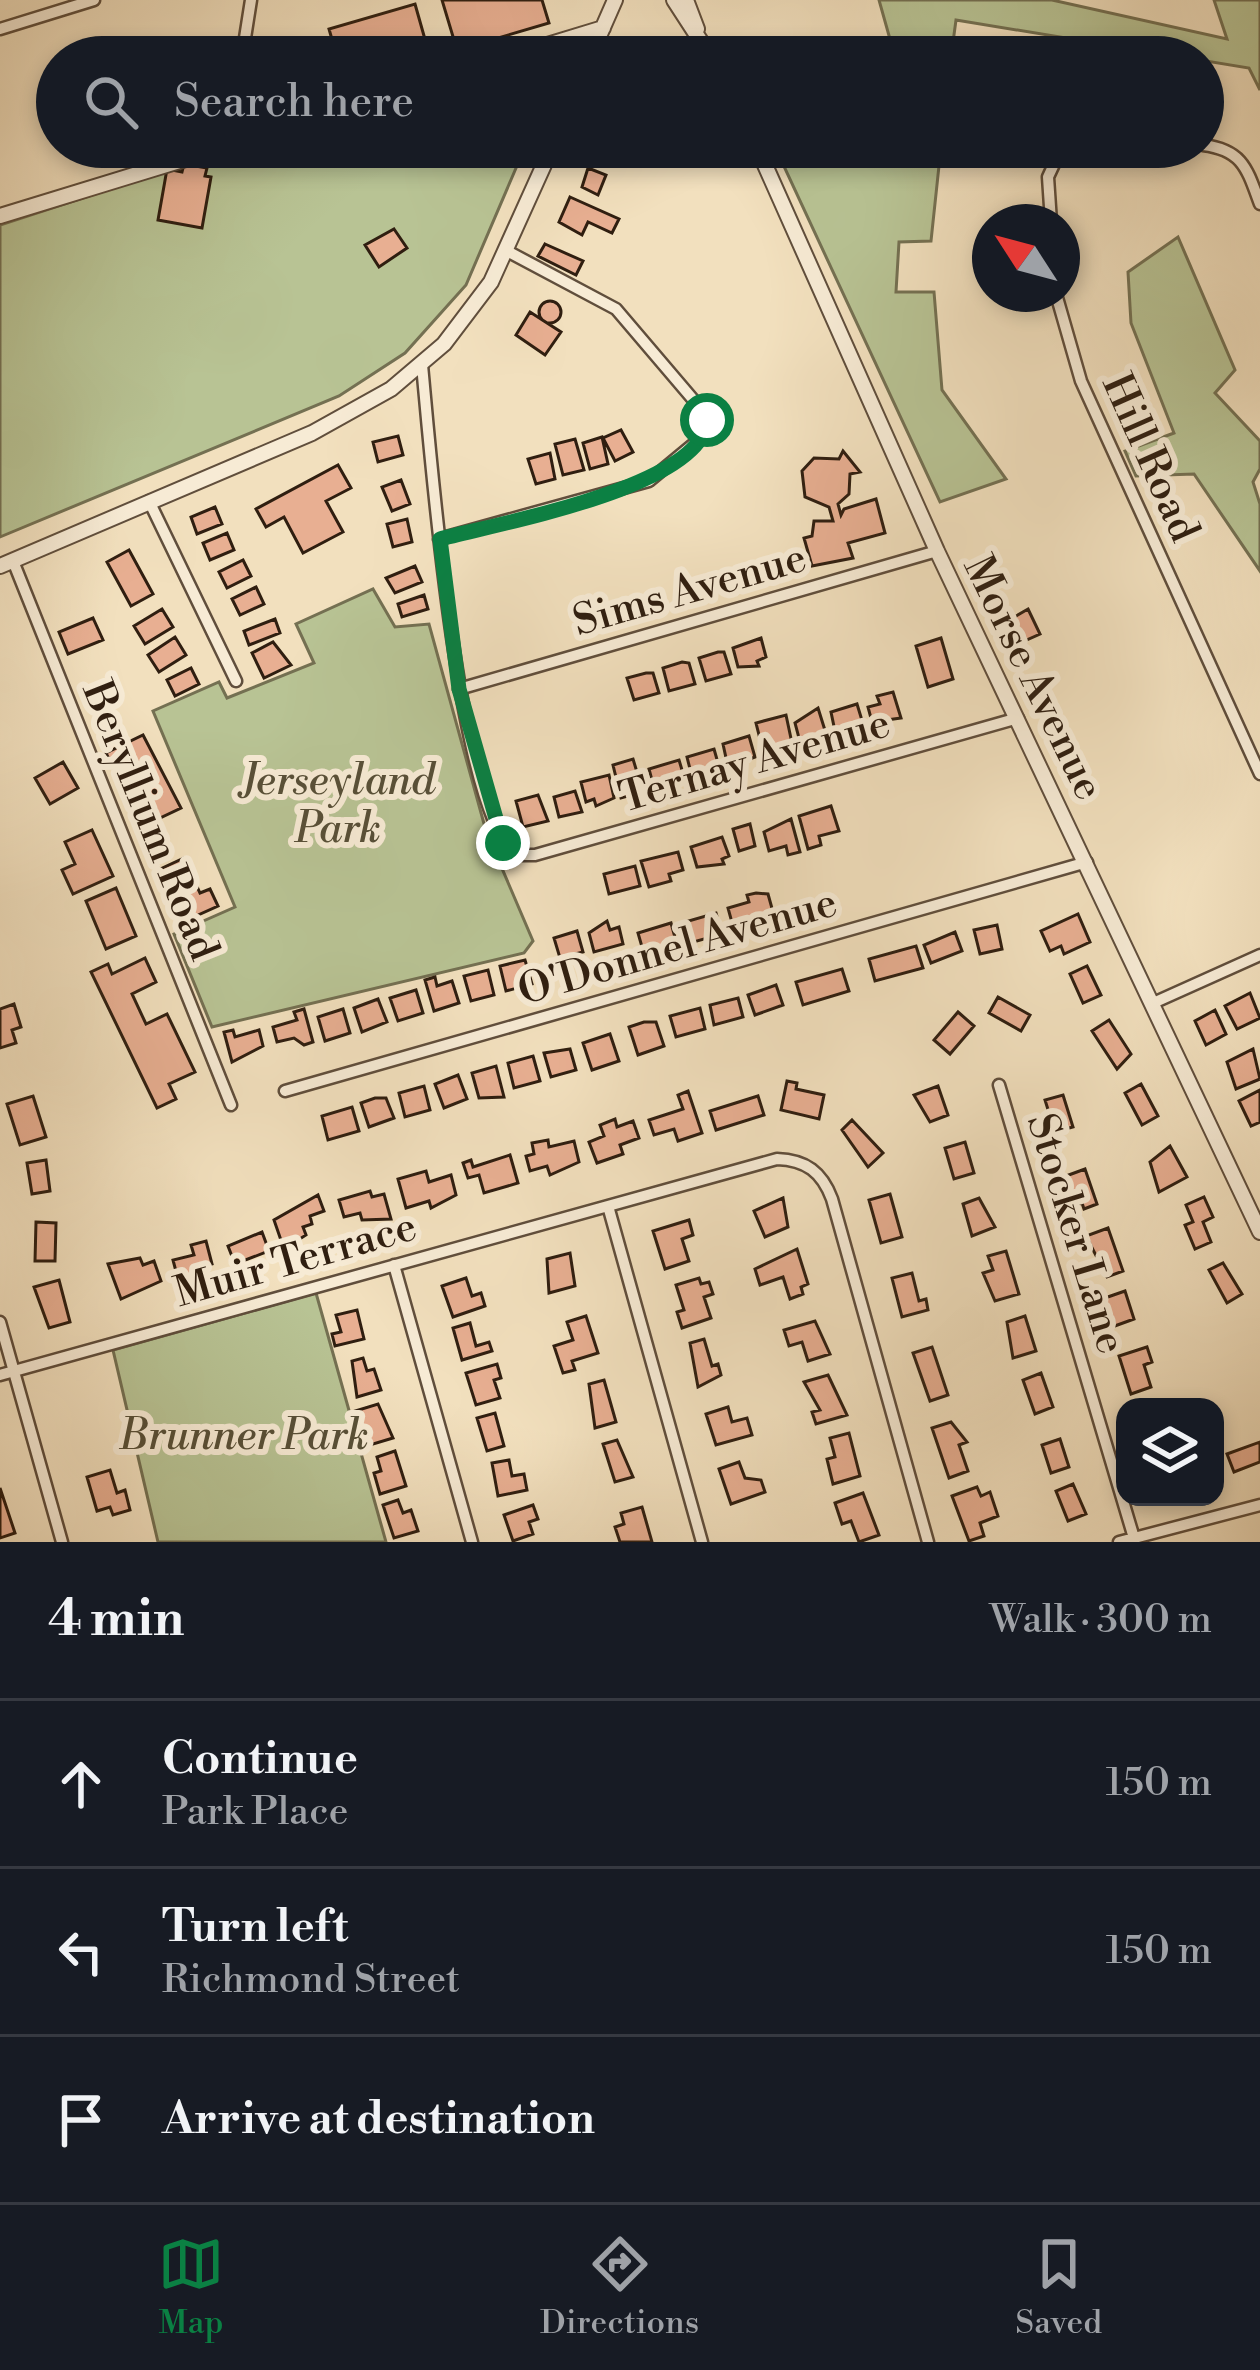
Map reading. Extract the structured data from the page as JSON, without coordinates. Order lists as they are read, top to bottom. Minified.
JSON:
{"streets":{"street":["Hill Road","Sims Avenue","Morse Avenue","Ternay Avenue","Beryllium Road","O'Donnel Avenue","Stocker Lane","Muir Terrace"]},"crossings":[["Sims Avenue","Morse Avenue"],["Sims Avenue","Ternay Avenue"],["Morse Avenue","Ternay Avenue"],["Morse Avenue","O'Donnel Avenue"]],"parks":["Jerseyland Park","Brunner Park"],"north":"top left","page":{"search":"Search here","heading":["4 min","Walk · 300 m"],"list":[["Continue","Park Place","150 m"],["Turn left","Richmond Street","150 m"],"Arrive at destination"],"nav":["Map","Directions","Saved"]}}
